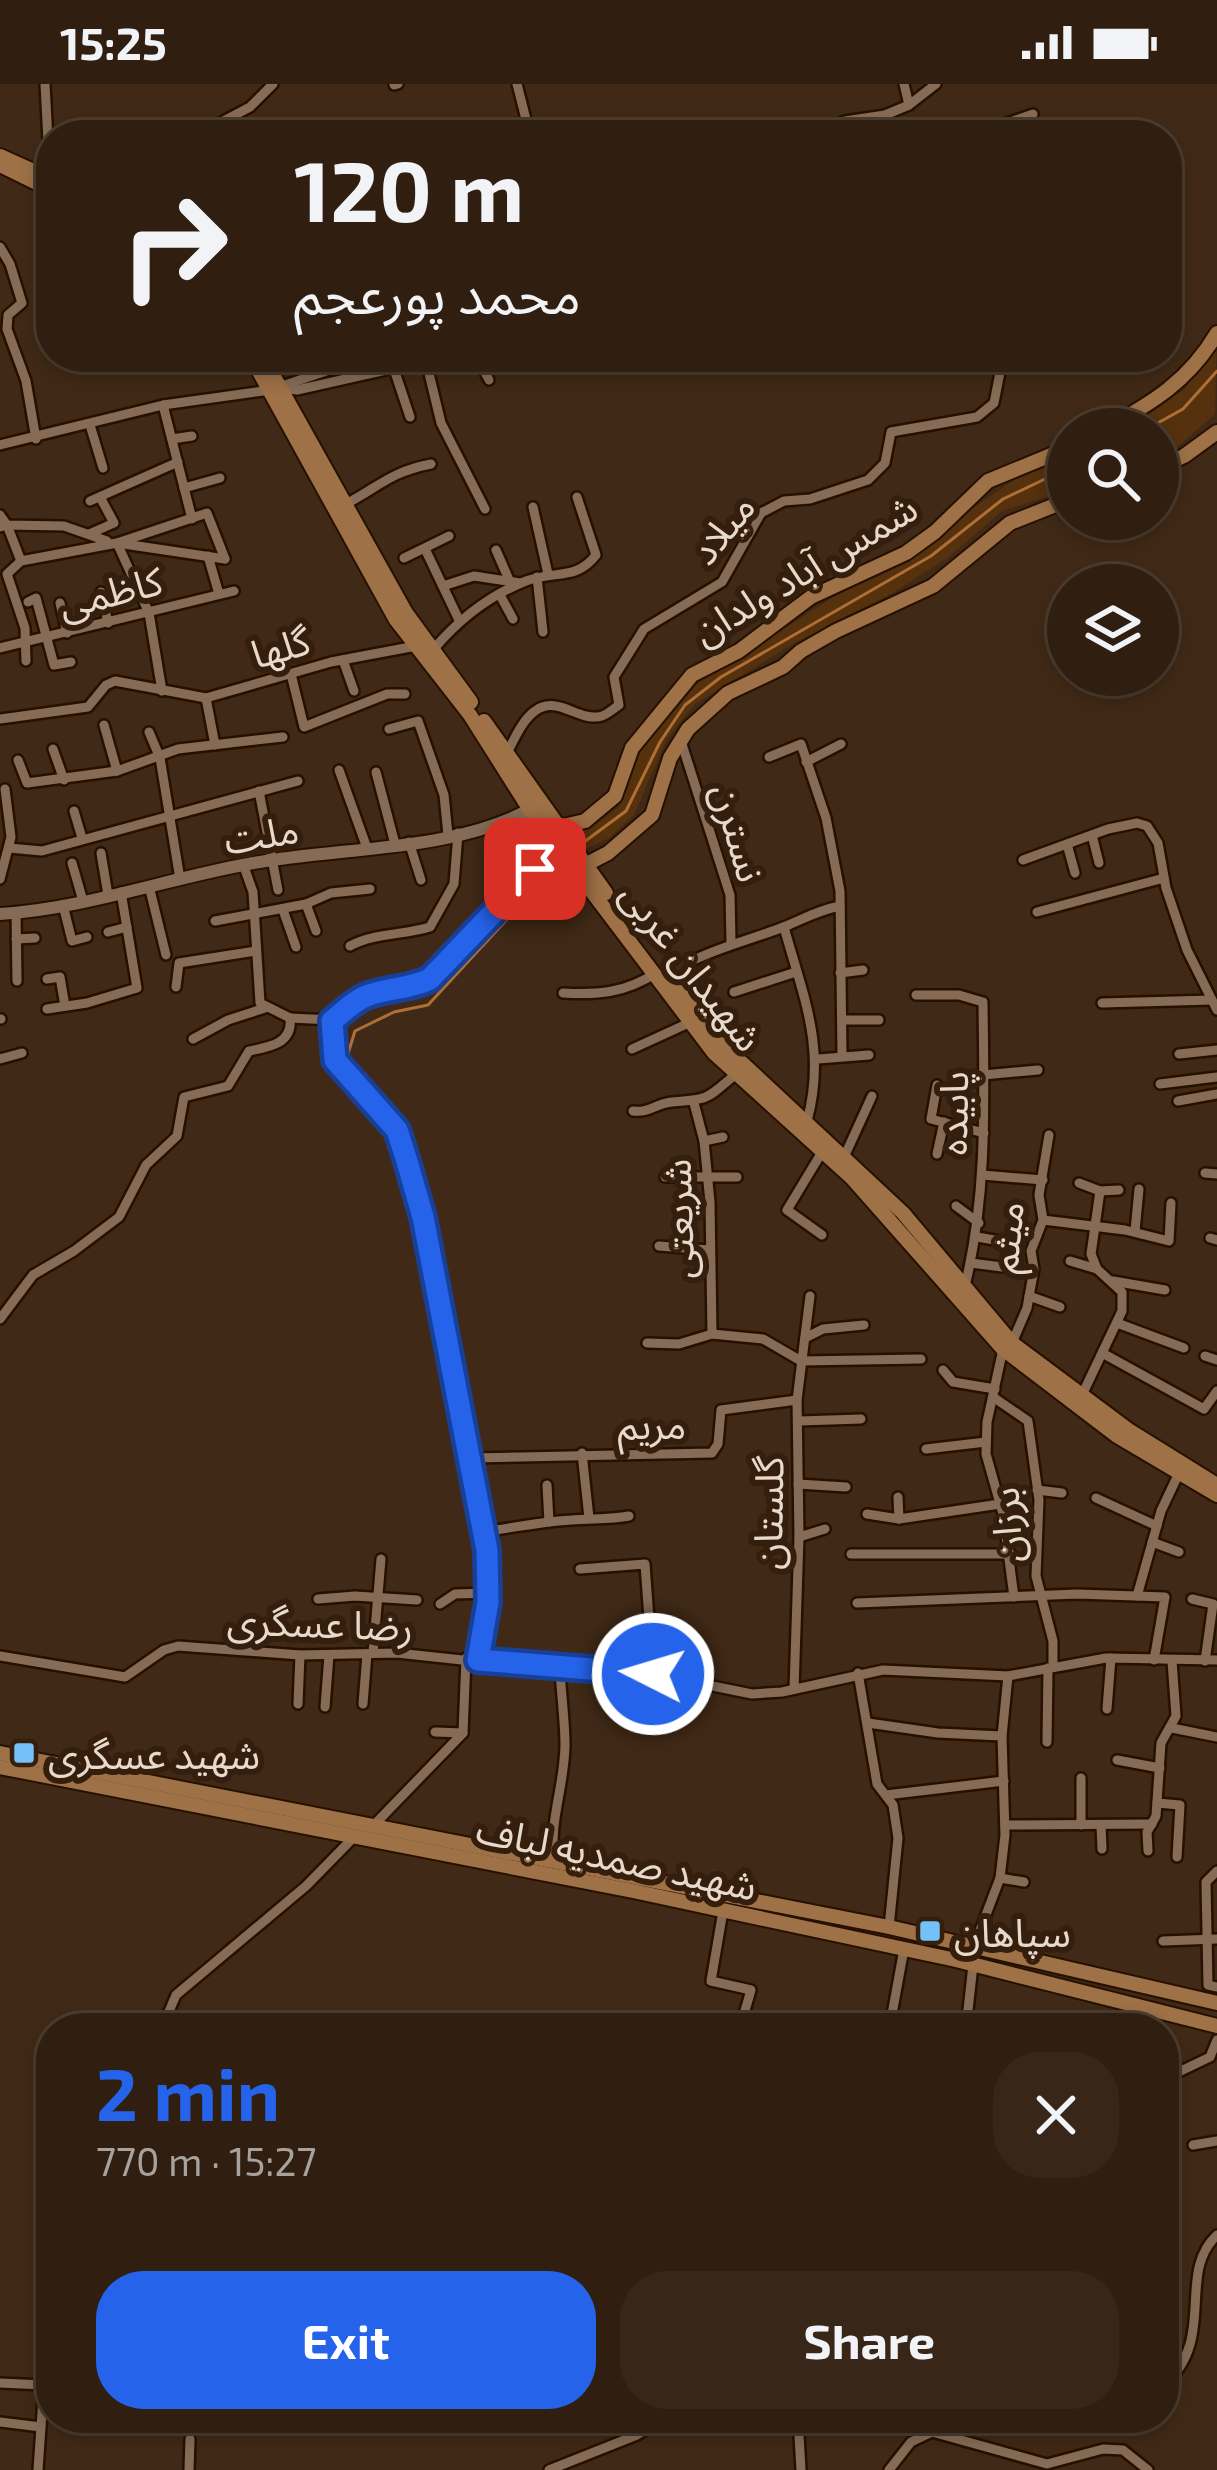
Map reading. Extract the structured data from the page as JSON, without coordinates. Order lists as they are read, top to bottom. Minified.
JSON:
{"streets":{"main road":["شمس آباد ولدان","شهیدان غربی","شهید صمدیه لباف"],"street":["میلاد","کاظمی","گلها","نسترن","ملت","پابیده","شریعتی","میثم","مریم","گلستان","برزان","رضا عسگری"]},"crossings":[["میلاد","شهیدان غربی"],["شمس آباد ولدان","شهیدان غربی"],["گلها","شهیدان غربی"],["ملت","شهیدان غربی"],["شهیدان غربی","پابیده"],["شهیدان غربی","شریعتی"],["شهیدان غربی","میثم"],["میثم","برزان"],["مریم","گلستان"],["گلستان","رضا عسگری"],["برزان","رضا عسگری"]],"places":{"transit":["شهید عسگری","سپاهان"]},"page":{"status":"15:25","turn":["120 m","محمد پورعجم"],"heading":["2 min","770 m · 15:27"],"buttons":["Exit","Share"]}}
